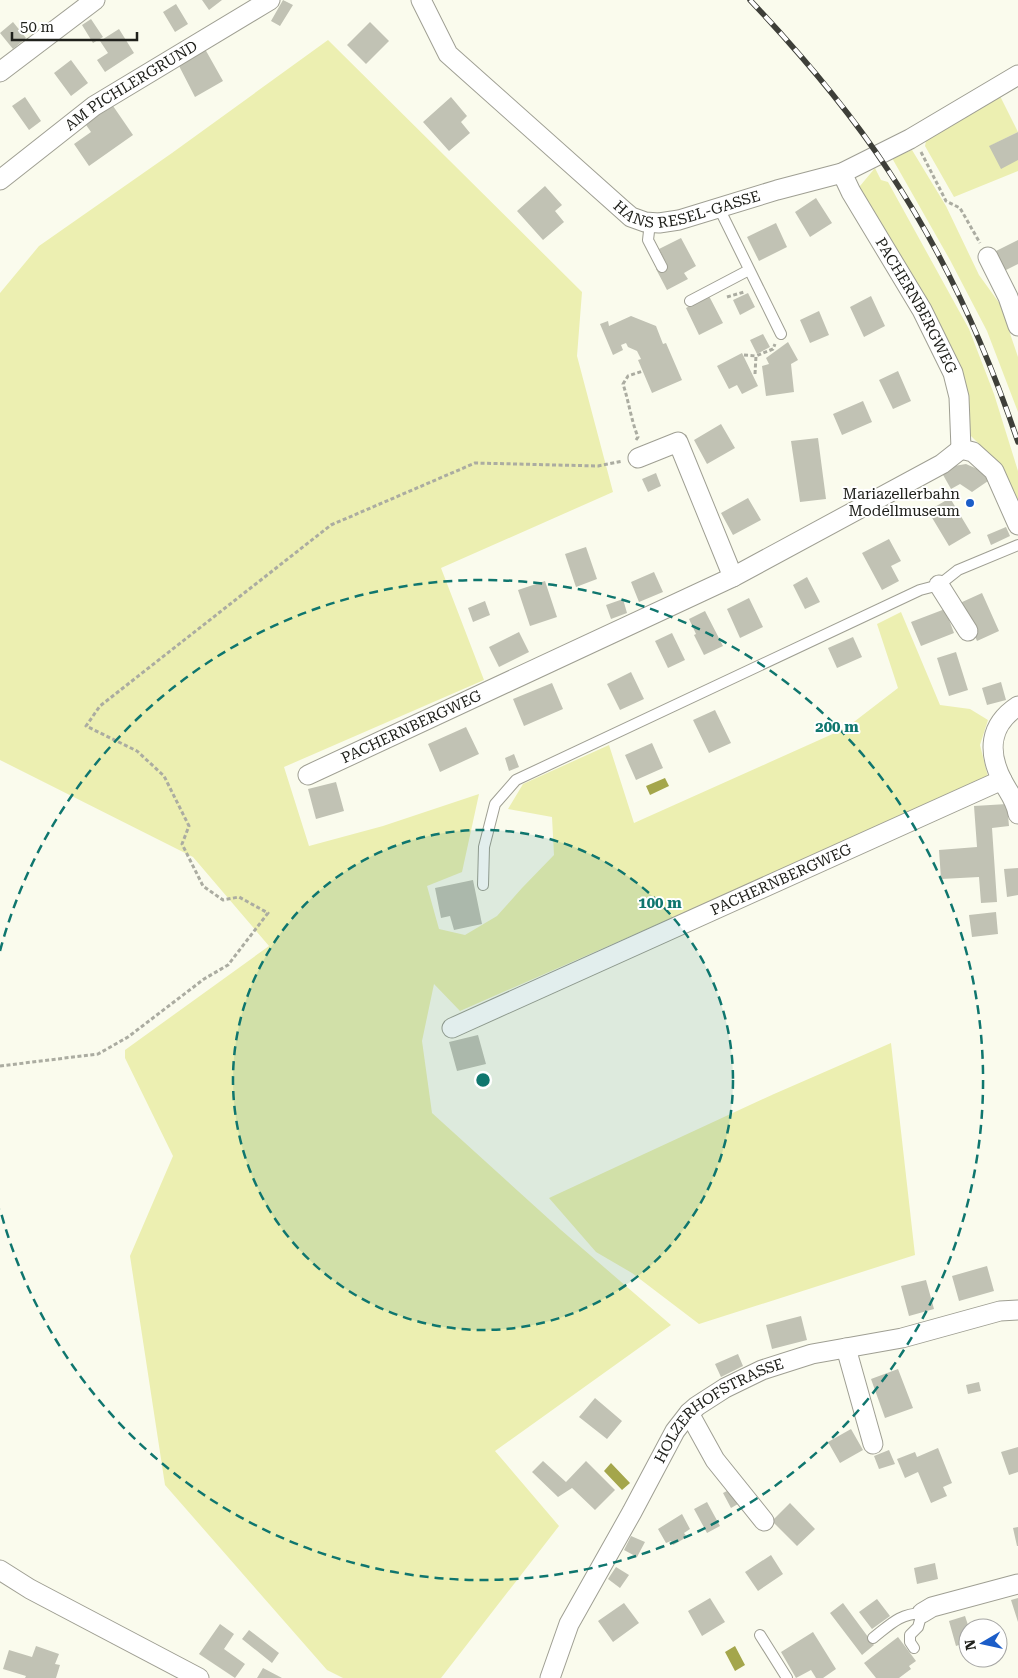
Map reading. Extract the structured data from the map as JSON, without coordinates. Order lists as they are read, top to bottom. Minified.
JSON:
{"streets":{"street":["AM PICHLERGRUND","HANS RESEL-GASSE","PACHERNBERGWEG","HOLZERHOFSTRASSE"]},"crossings":[["HANS RESEL-GASSE","PACHERNBERGWEG"]],"places":["Mariazellerbahn Modellmuseum"],"scale_bar":"50 m","north":"left","rings":["200 m","100 m"]}
